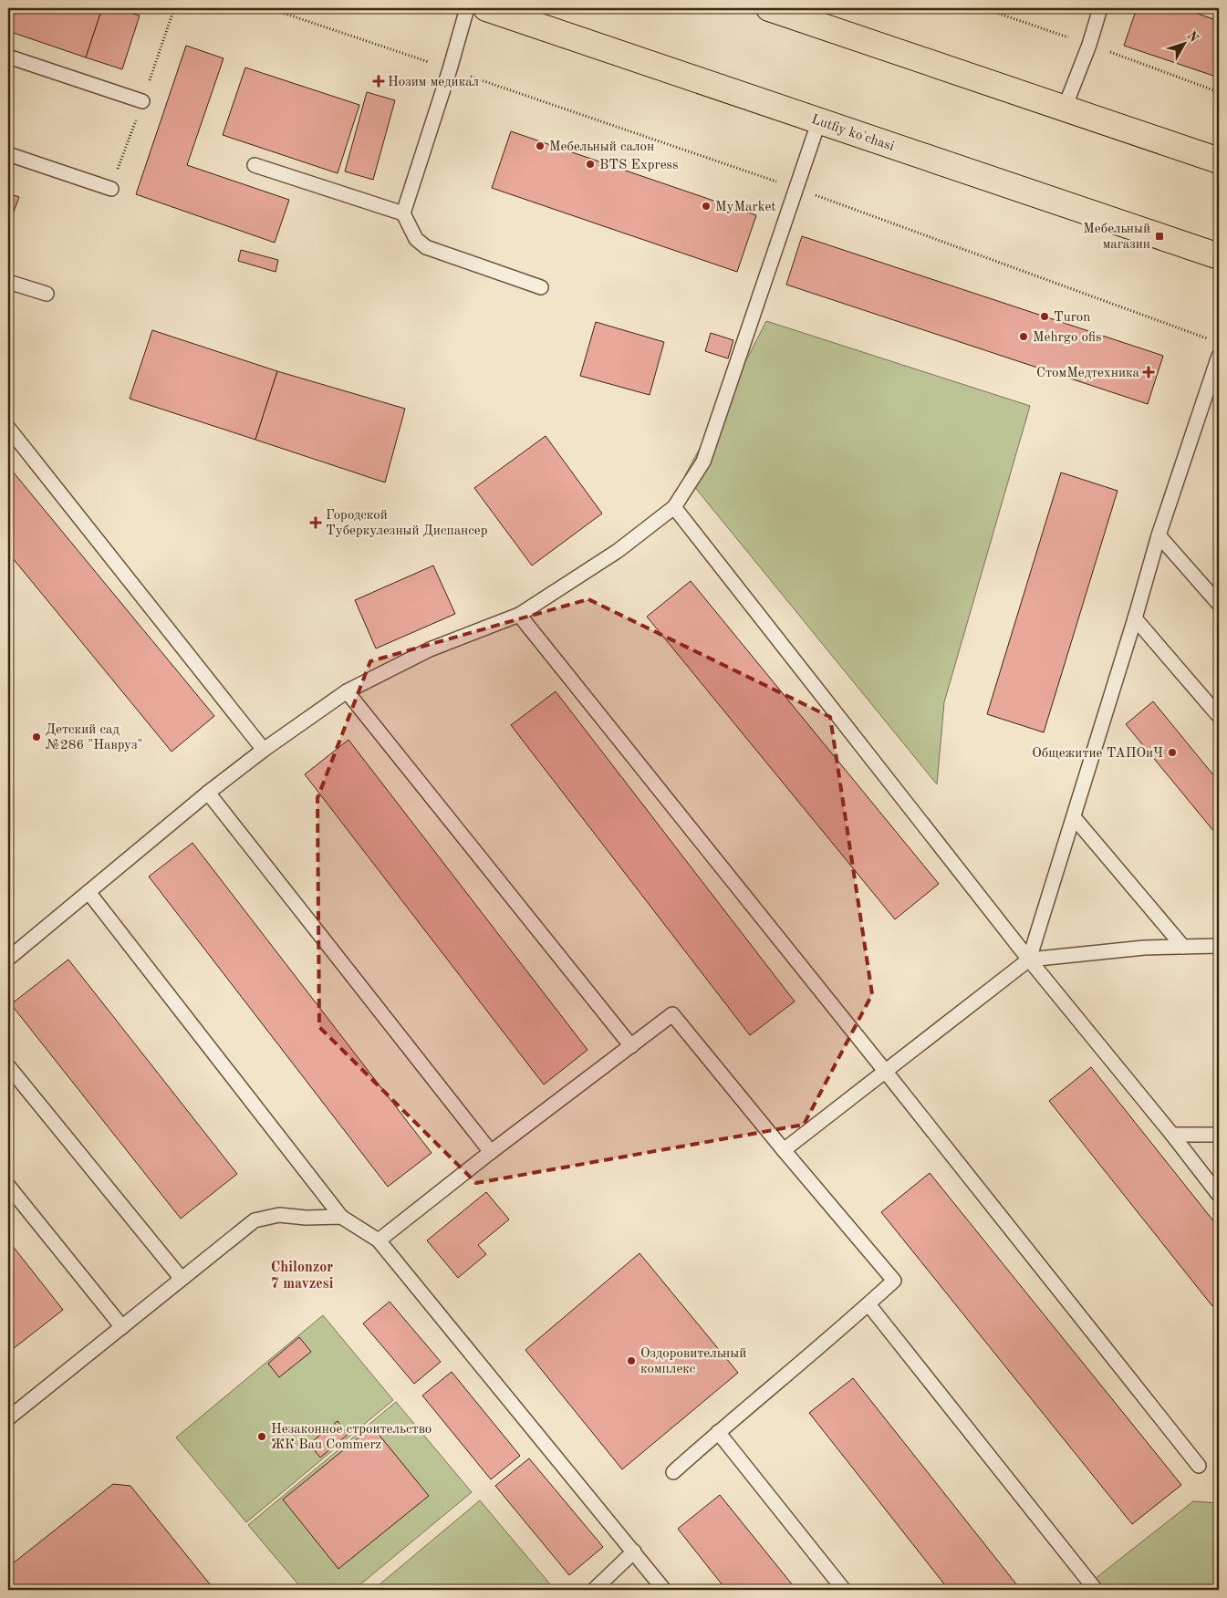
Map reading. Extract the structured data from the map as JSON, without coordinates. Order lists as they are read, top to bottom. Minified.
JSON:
{"streets":{"main road":["Lutfiy ko'chasi"]},"districts":["Chilonzor 7 mavzesi"],"places":{"health":["Нозим медикал","СтомМедтехника","Городской Туберкулезный Диспансер"],"other":["Мебельный салон","BTS Express","MyMarket","Turon","Mehrgo ofis","Детский сад №286 \"Навруз\"","Общежитие ТАПОиЧ","Оздоровительный комплекс","Незаконное строительство ЖК Bau Commerz"],"transit":["Мебельный магазин"]},"north":"top right"}
